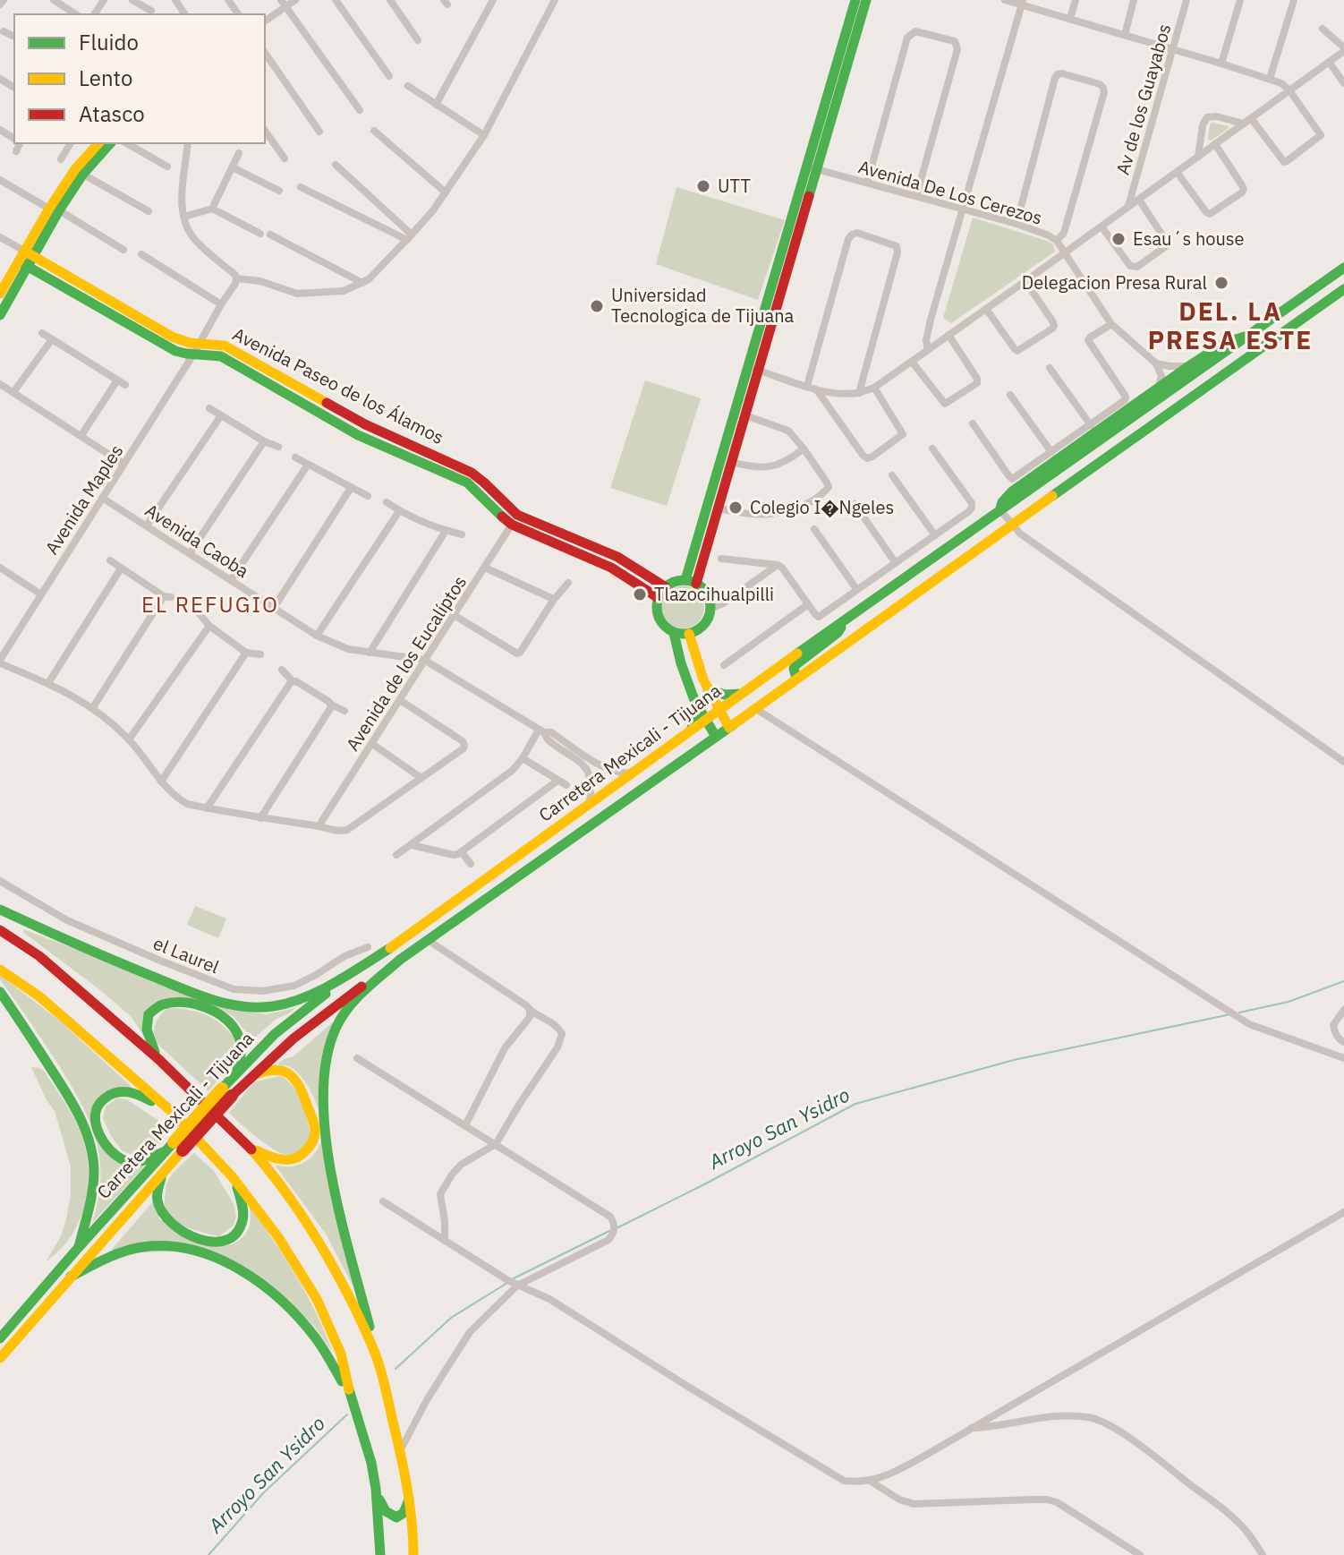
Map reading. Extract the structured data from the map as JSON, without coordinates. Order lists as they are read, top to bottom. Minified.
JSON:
{"streets":{"main road":["Avenida Paseo de los Álamos","Carretera Mexicali - Tijuana"],"street":["Av de los Guayabos","Avenida De Los Cerezos","Avenida Maples","Avenida Caoba","Avenida de los Eucalíptos","el Laurel"]},"crossings":[["Avenida Paseo de los Álamos","Avenida Maples"],["Avenida Paseo de los Álamos","Avenida de los Eucalíptos"],["Avenida Maples","Avenida Caoba"],["Avenida Caoba","Avenida de los Eucalíptos"]],"districts":["DEL. LA PRESA ESTE","EL REFUGIO"],"water":["Arroyo San Ysidro"],"places":["UTT","Esau´s house","Delegacion Presa Rural","Universidad Tecnologica de Tijuana","Colegio I�Ngeles","Tlazocihualpilli"],"legend":["Fluido","Lento","Atasco"]}
